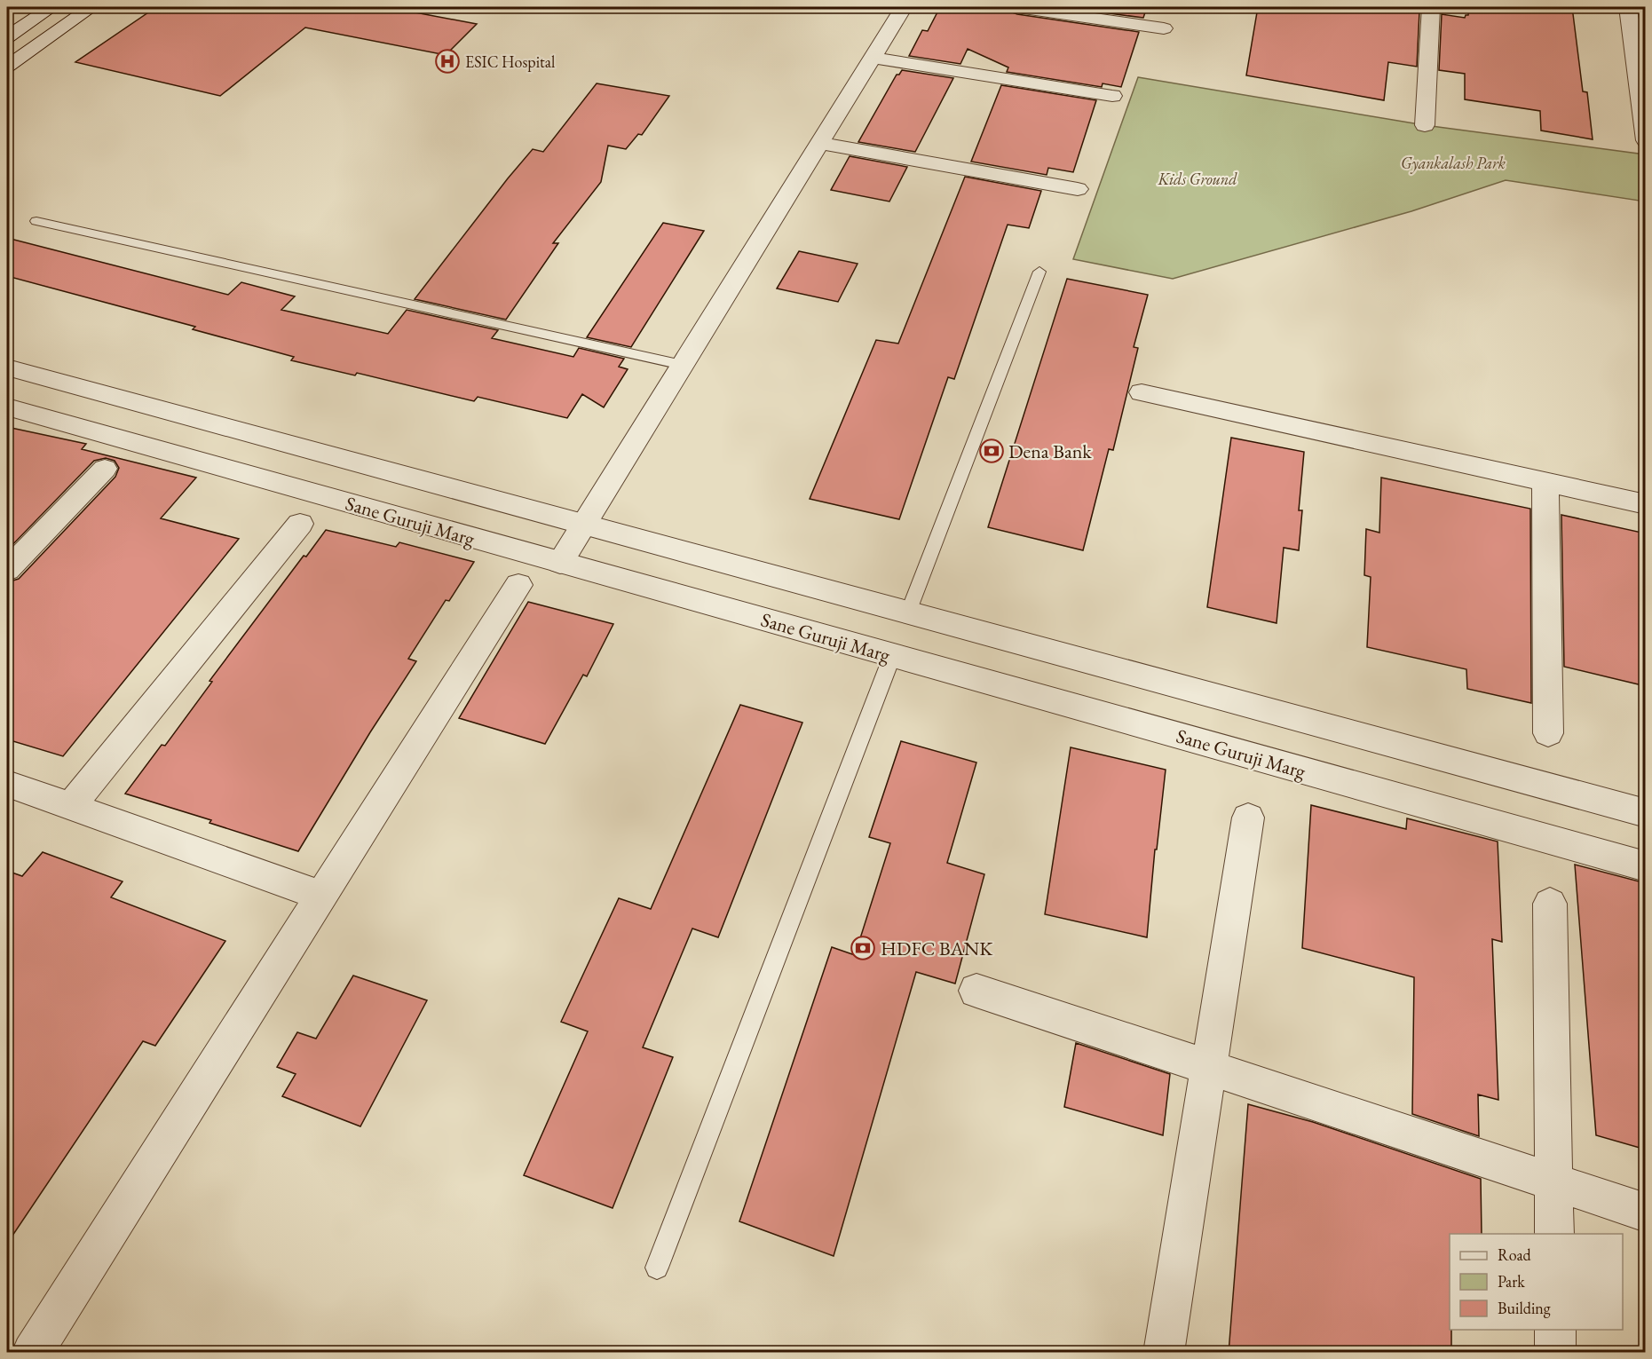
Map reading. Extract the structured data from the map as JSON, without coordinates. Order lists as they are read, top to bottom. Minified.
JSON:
{"streets":{"street":["Sane Guruji Marg"]},"parks":["Gyankalash Park","Kids Ground"],"places":{"hospital":["ESIC Hospital"],"bank":["Dena Bank","HDFC BANK"]},"legend":["Road","Park","Building"]}
